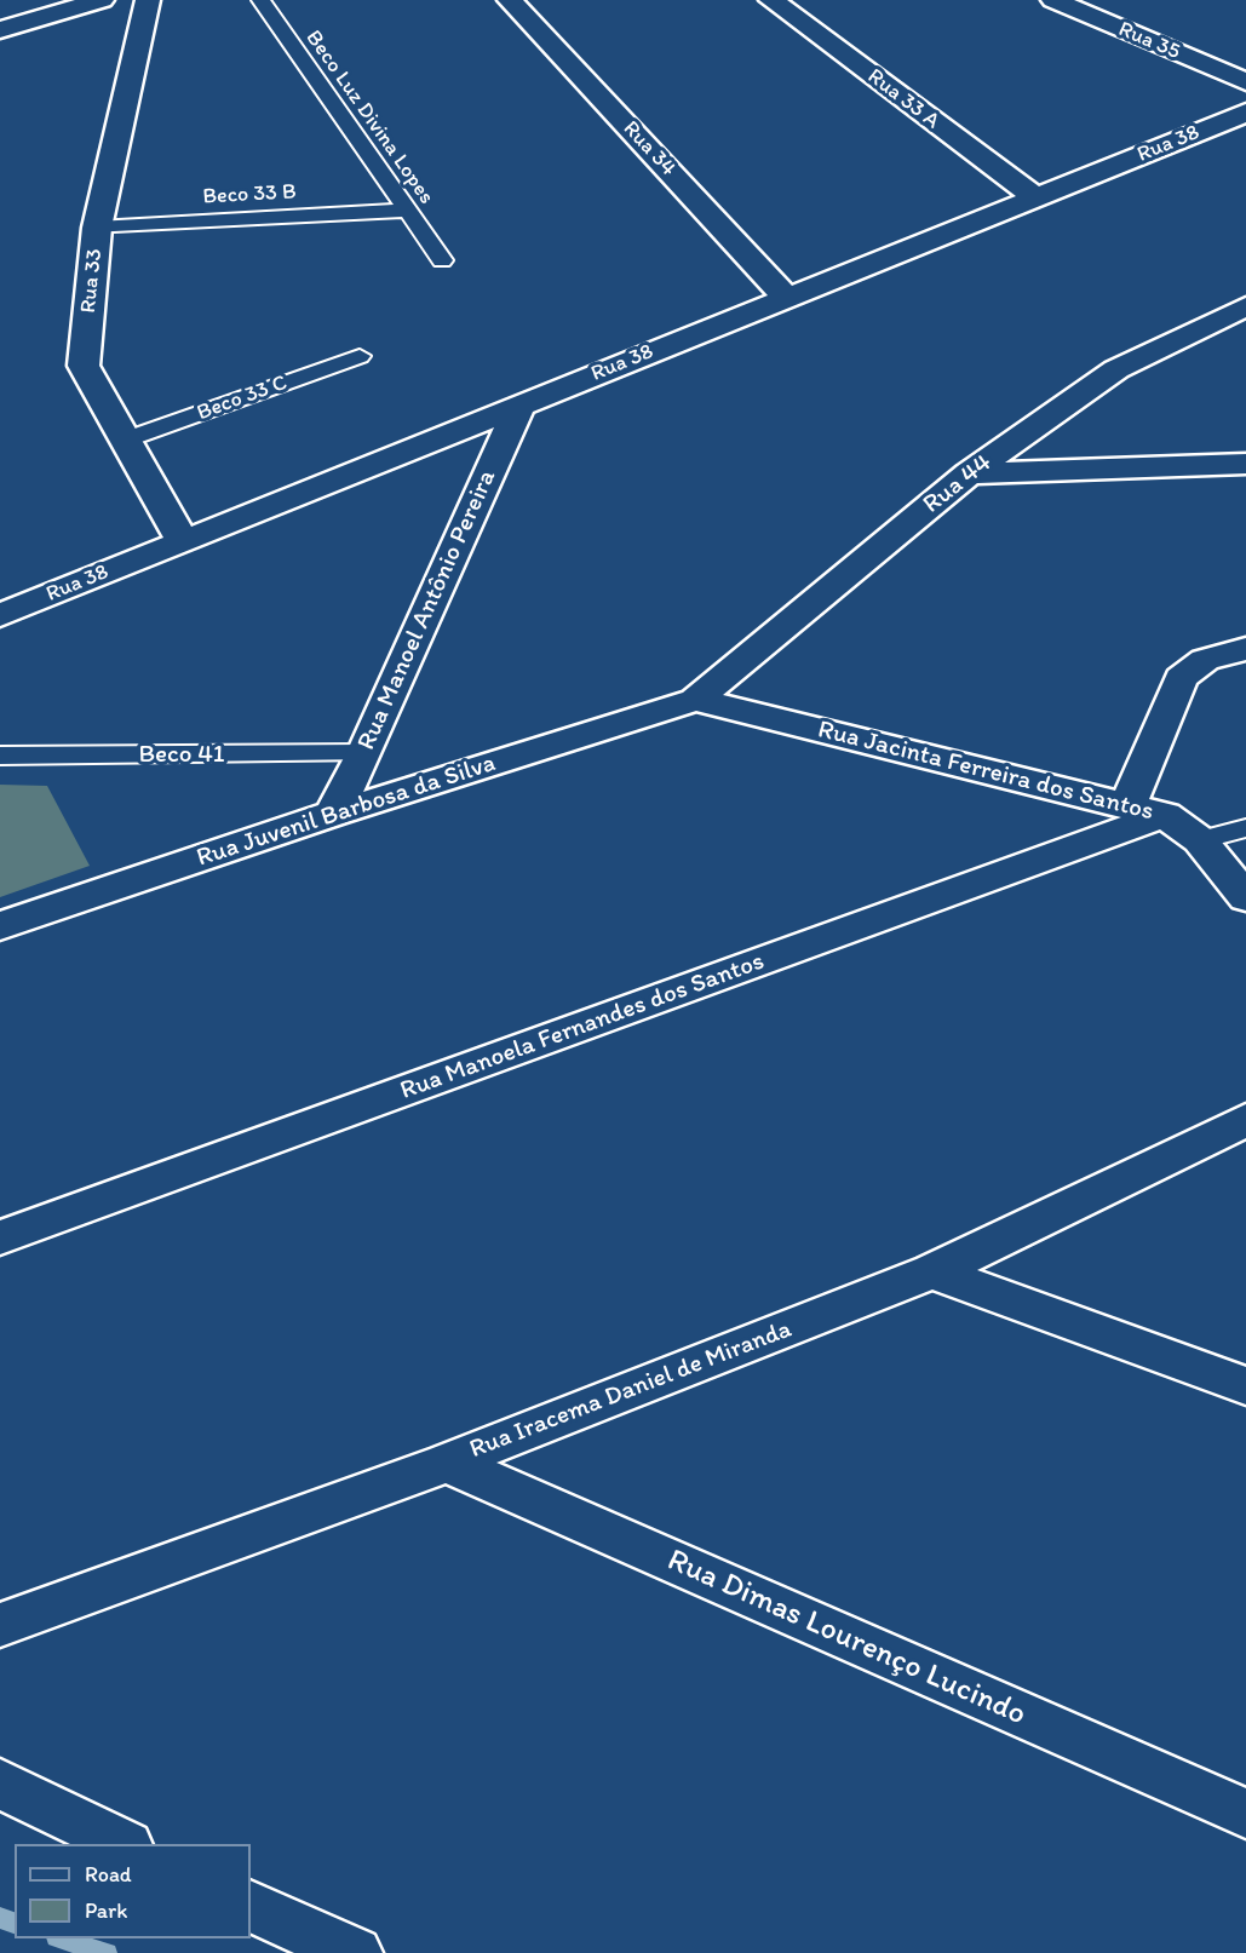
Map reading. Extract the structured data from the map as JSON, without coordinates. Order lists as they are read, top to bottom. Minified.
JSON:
{"streets":{"street":["Rua 35","Rua 33 A","Rua 38","Rua 34","Rua 33","Rua 44","Rua Manoel Antônio Pereira","Rua Jacinta Ferreira dos Santos","Rua Juvenil Barbosa da Silva","Rua Manoela Fernandes dos Santos","Rua Iracema Daniel de Miranda","Rua Dimas Lourenço Lucindo"],"lane":["Beco Luz Divina Lopes","Beco 33 B","Beco 33 C","Beco 41"]},"crossings":[["Rua 33 A","Rua 38"],["Beco Luz Divina Lopes","Beco 33 B"],["Rua 38","Rua 34"],["Rua 38","Rua 33"],["Rua 38","Rua Manoel Antônio Pereira"],["Beco 33 B","Rua 33"],["Rua 33","Beco 33 C"],["Rua 44","Rua Jacinta Ferreira dos Santos"],["Rua 44","Rua Juvenil Barbosa da Silva"],["Rua Manoel Antônio Pereira","Beco 41"],["Rua Manoel Antônio Pereira","Rua Juvenil Barbosa da Silva"],["Rua Jacinta Ferreira dos Santos","Rua Juvenil Barbosa da Silva"],["Rua Jacinta Ferreira dos Santos","Rua Manoela Fernandes dos Santos"],["Rua Iracema Daniel de Miranda","Rua Dimas Lourenço Lucindo"]],"legend":["Road","Park"]}
